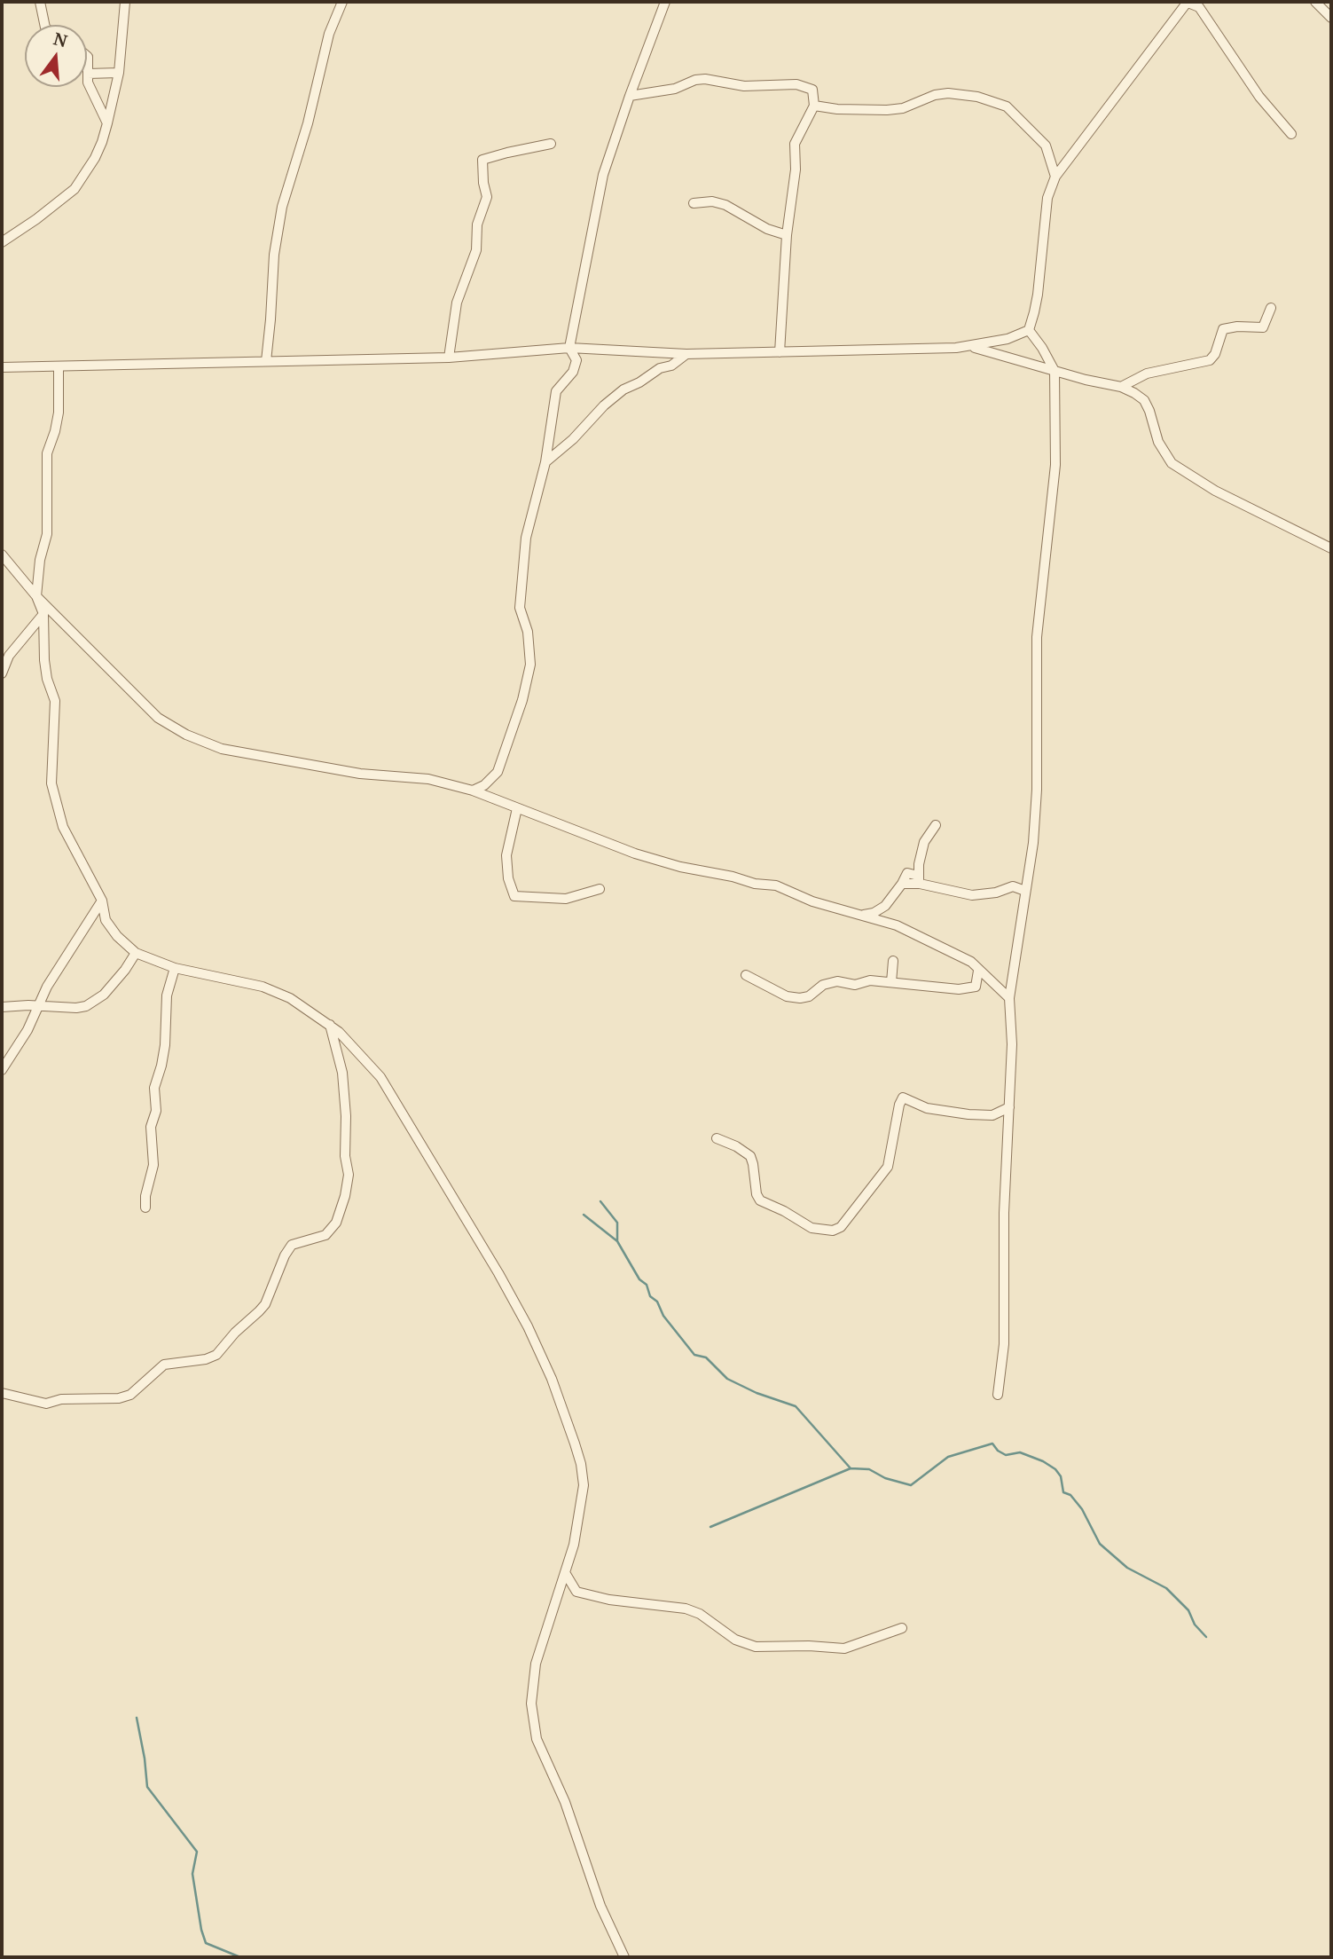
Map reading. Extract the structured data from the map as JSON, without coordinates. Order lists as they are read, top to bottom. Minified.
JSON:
{"north":"top"}
